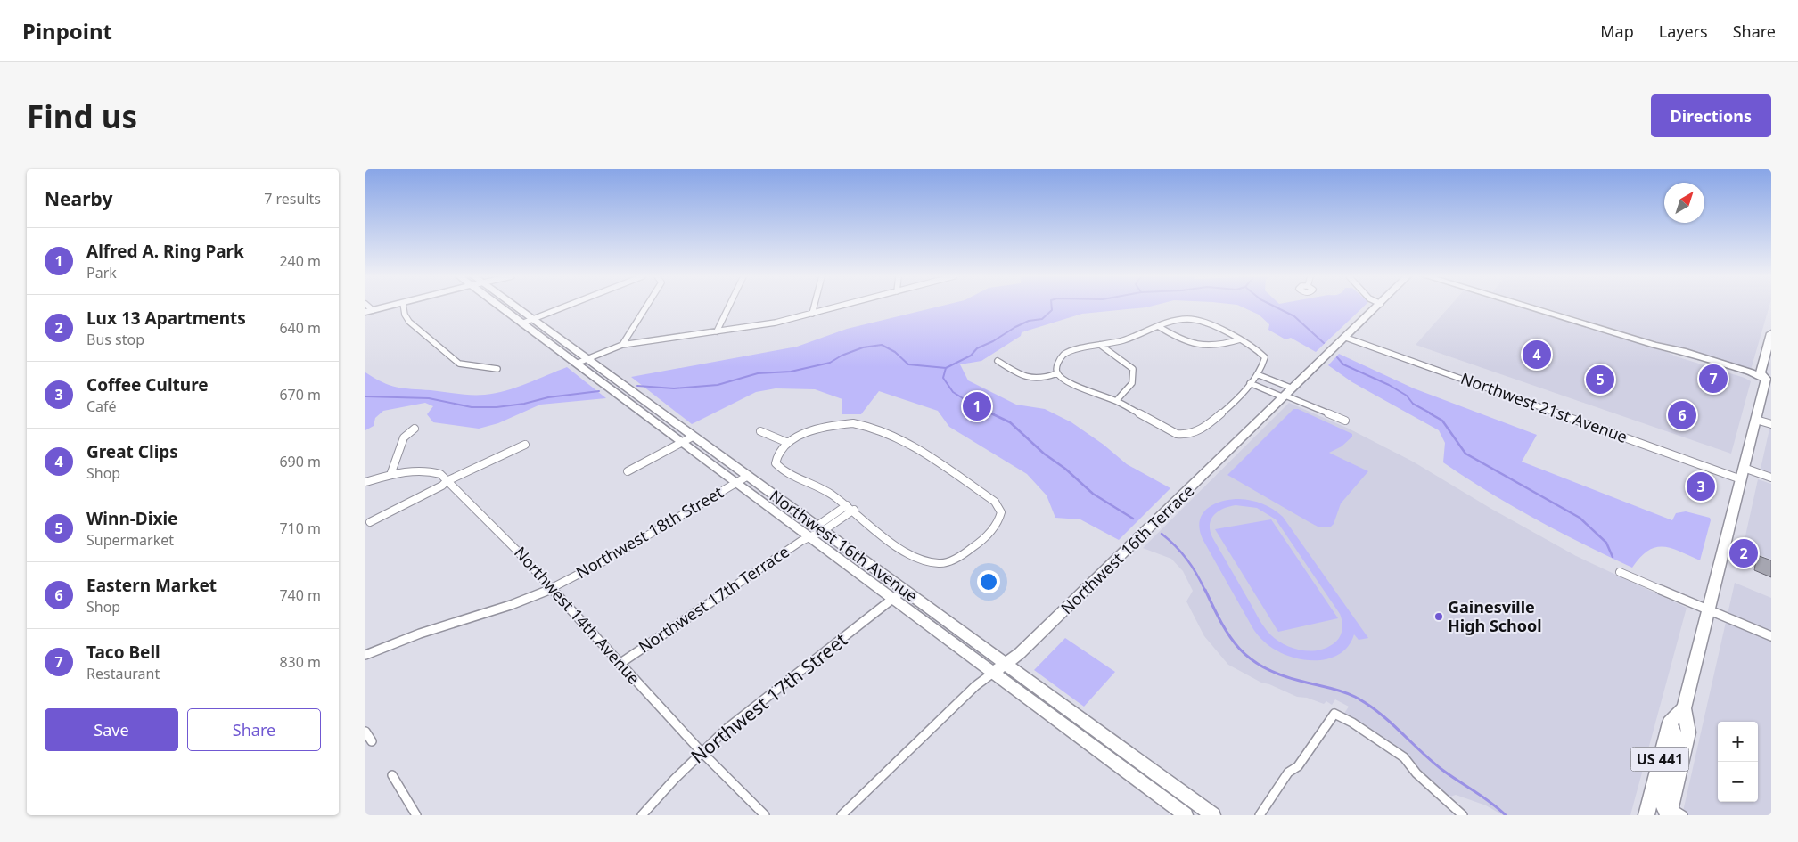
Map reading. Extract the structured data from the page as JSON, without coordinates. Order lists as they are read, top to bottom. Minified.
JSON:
{"streets":{"main road":["Northwest 16th Avenue","Northwest 16th Terrace","US 441"],"street":["Northwest 21st Avenue","Northwest 18th Street","Northwest 17th Terrace","Northwest 14th Avenue","Northwest 17th Street"]},"crossings":[["Northwest 21st Avenue","Northwest 16th Terrace"],["Northwest 21st Avenue","US 441"],["Northwest 18th Street","Northwest 16th Avenue"],["Northwest 18th Street","Northwest 14th Avenue"],["Northwest 16th Avenue","Northwest 16th Terrace"],["Northwest 16th Avenue","Northwest 17th Terrace"],["Northwest 16th Avenue","Northwest 17th Street"],["Northwest 17th Terrace","Northwest 14th Avenue"],["Northwest 14th Avenue","Northwest 17th Street"]],"places":["Gainesville High School"],"north":"top right","page":{"header":"Pinpoint","nav":["Map","Layers","Share"],"buttons":["Directions",["Save","Share"]],"title":"Find us","heading":["Nearby","7 results"],"list":[{"mark":"1","name":"Alfred A. Ring Park","note":"Park","value":"240 m"},{"mark":"2","name":"Lux 13 Apartments","note":"Bus stop","value":"640 m"},{"mark":"3","name":"Coffee Culture","note":"Café","value":"670 m"},{"mark":"4","name":"Great Clips","note":"Shop","value":"690 m"},{"mark":"5","name":"Winn-Dixie","note":"Supermarket","value":"710 m"},{"mark":"6","name":"Eastern Market","note":"Shop","value":"740 m"},{"mark":"7","name":"Taco Bell","note":"Restaurant","value":"830 m"}],"pins":["4","7","5","1","6","3","2"],"map_buttons":["+","−"]}}
